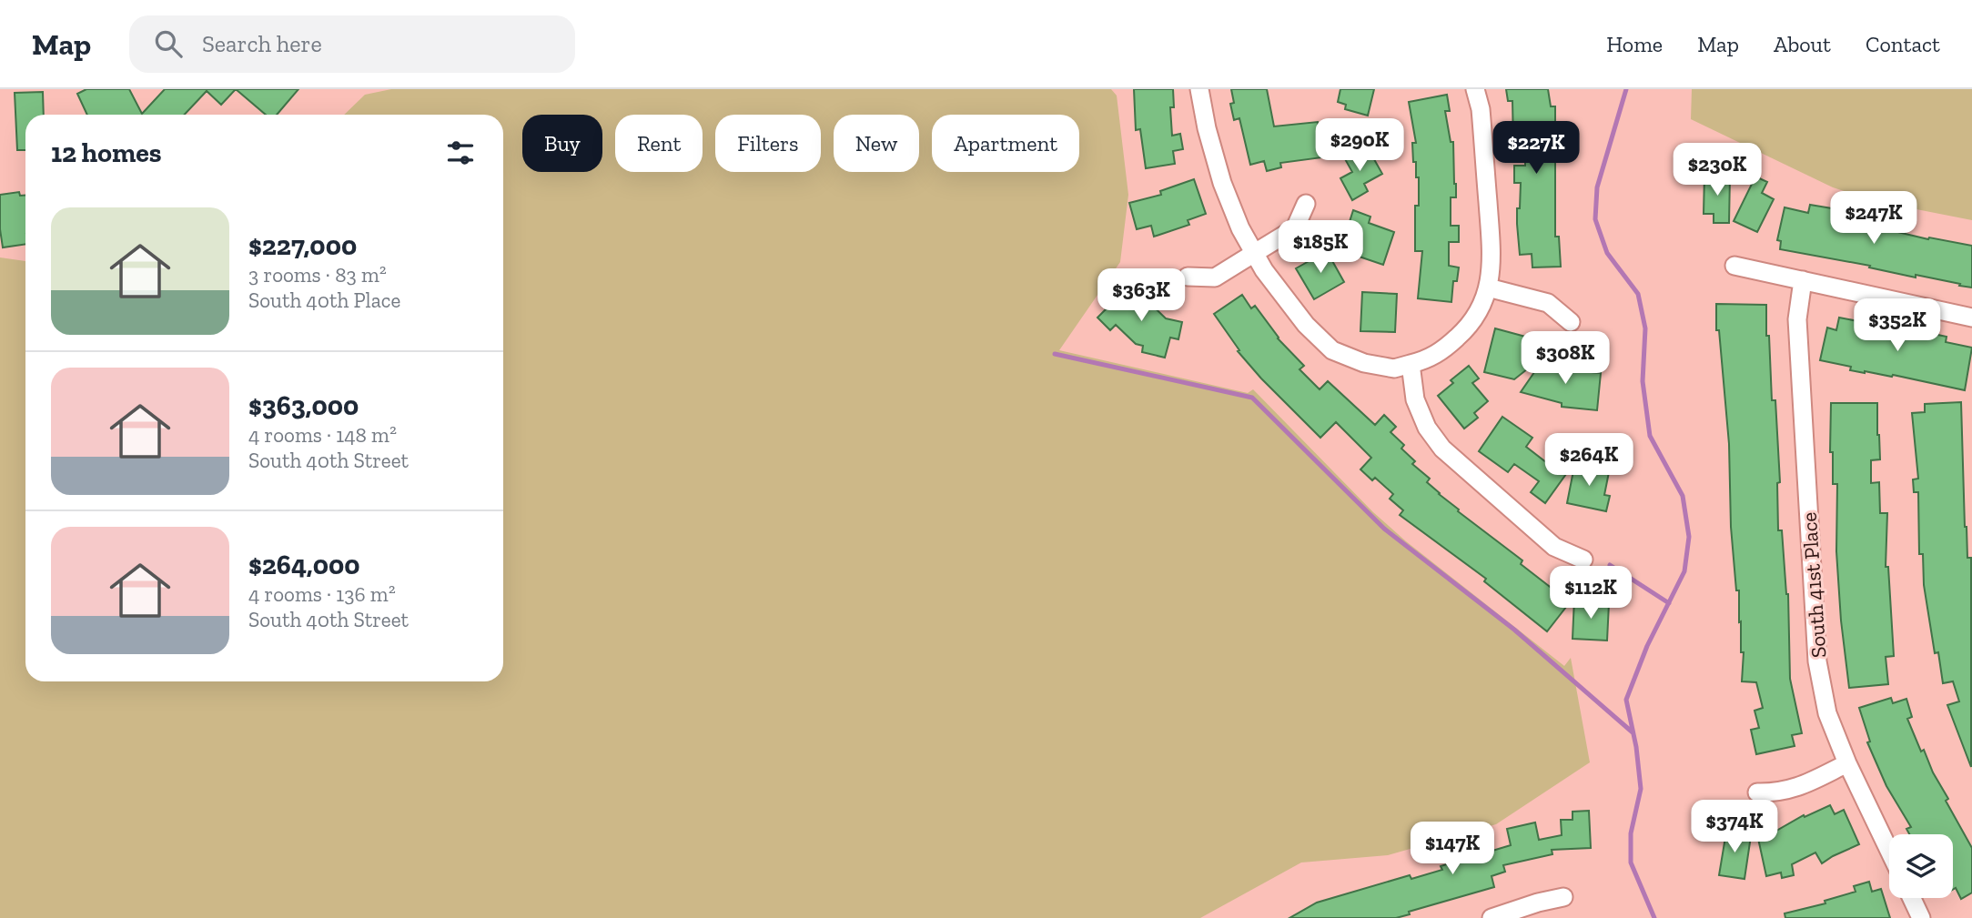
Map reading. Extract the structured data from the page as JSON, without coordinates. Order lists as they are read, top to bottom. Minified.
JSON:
{"streets":{"street":["South 41st Place"]},"page":{"header":"Map","search":"Search here","nav":["Home","Map","About","Contact"],"chip":["Buy","Rent","Filters","New","Apartment"],"heading":"12 homes","price":["$290K","$227K","$230K","$247K","$185K","$363K","$352K","$308K","$264K","$112K","$374K","$147K"],"list":[{"name":"$227,000","note":"3 rooms · 83 m² · South 40th Place"},{"name":"$363,000","note":"4 rooms · 148 m² · South 40th Street"},{"name":"$264,000","note":"4 rooms · 136 m² · South 40th Street"}]}}
